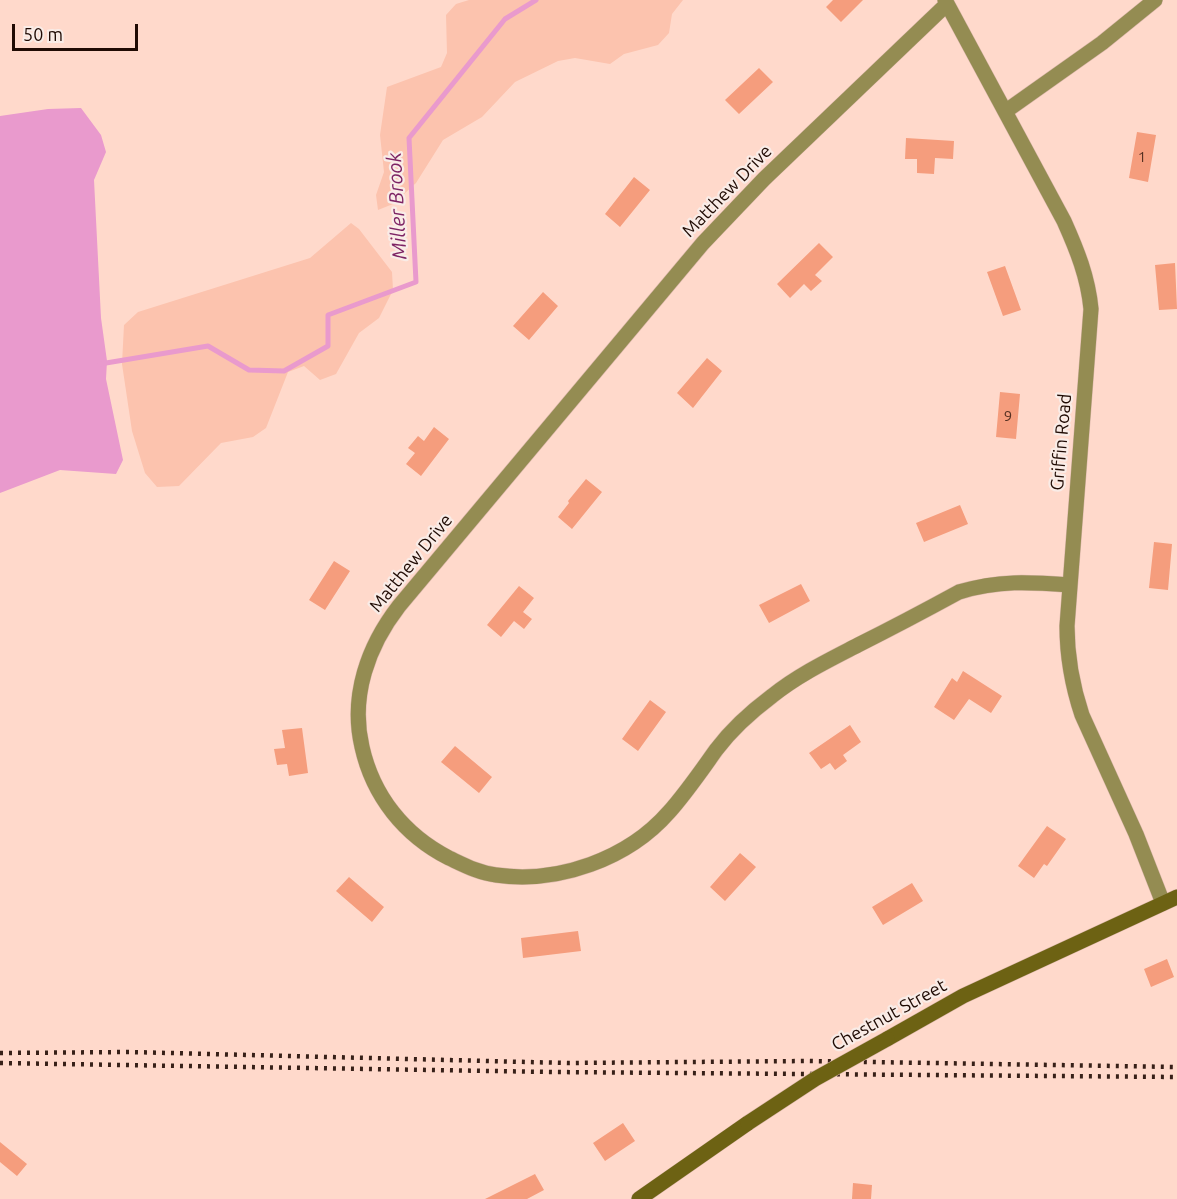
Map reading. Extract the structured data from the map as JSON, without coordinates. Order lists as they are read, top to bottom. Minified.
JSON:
{"streets":{"main road":["Chestnut Street"],"street":["Matthew Drive","Griffin Road"]},"crossings":[["Matthew Drive","Griffin Road"],["Griffin Road","Chestnut Street"]],"water":["Miller Brook"],"house_numbers":["1","9"],"scale_bar":"50 m"}
